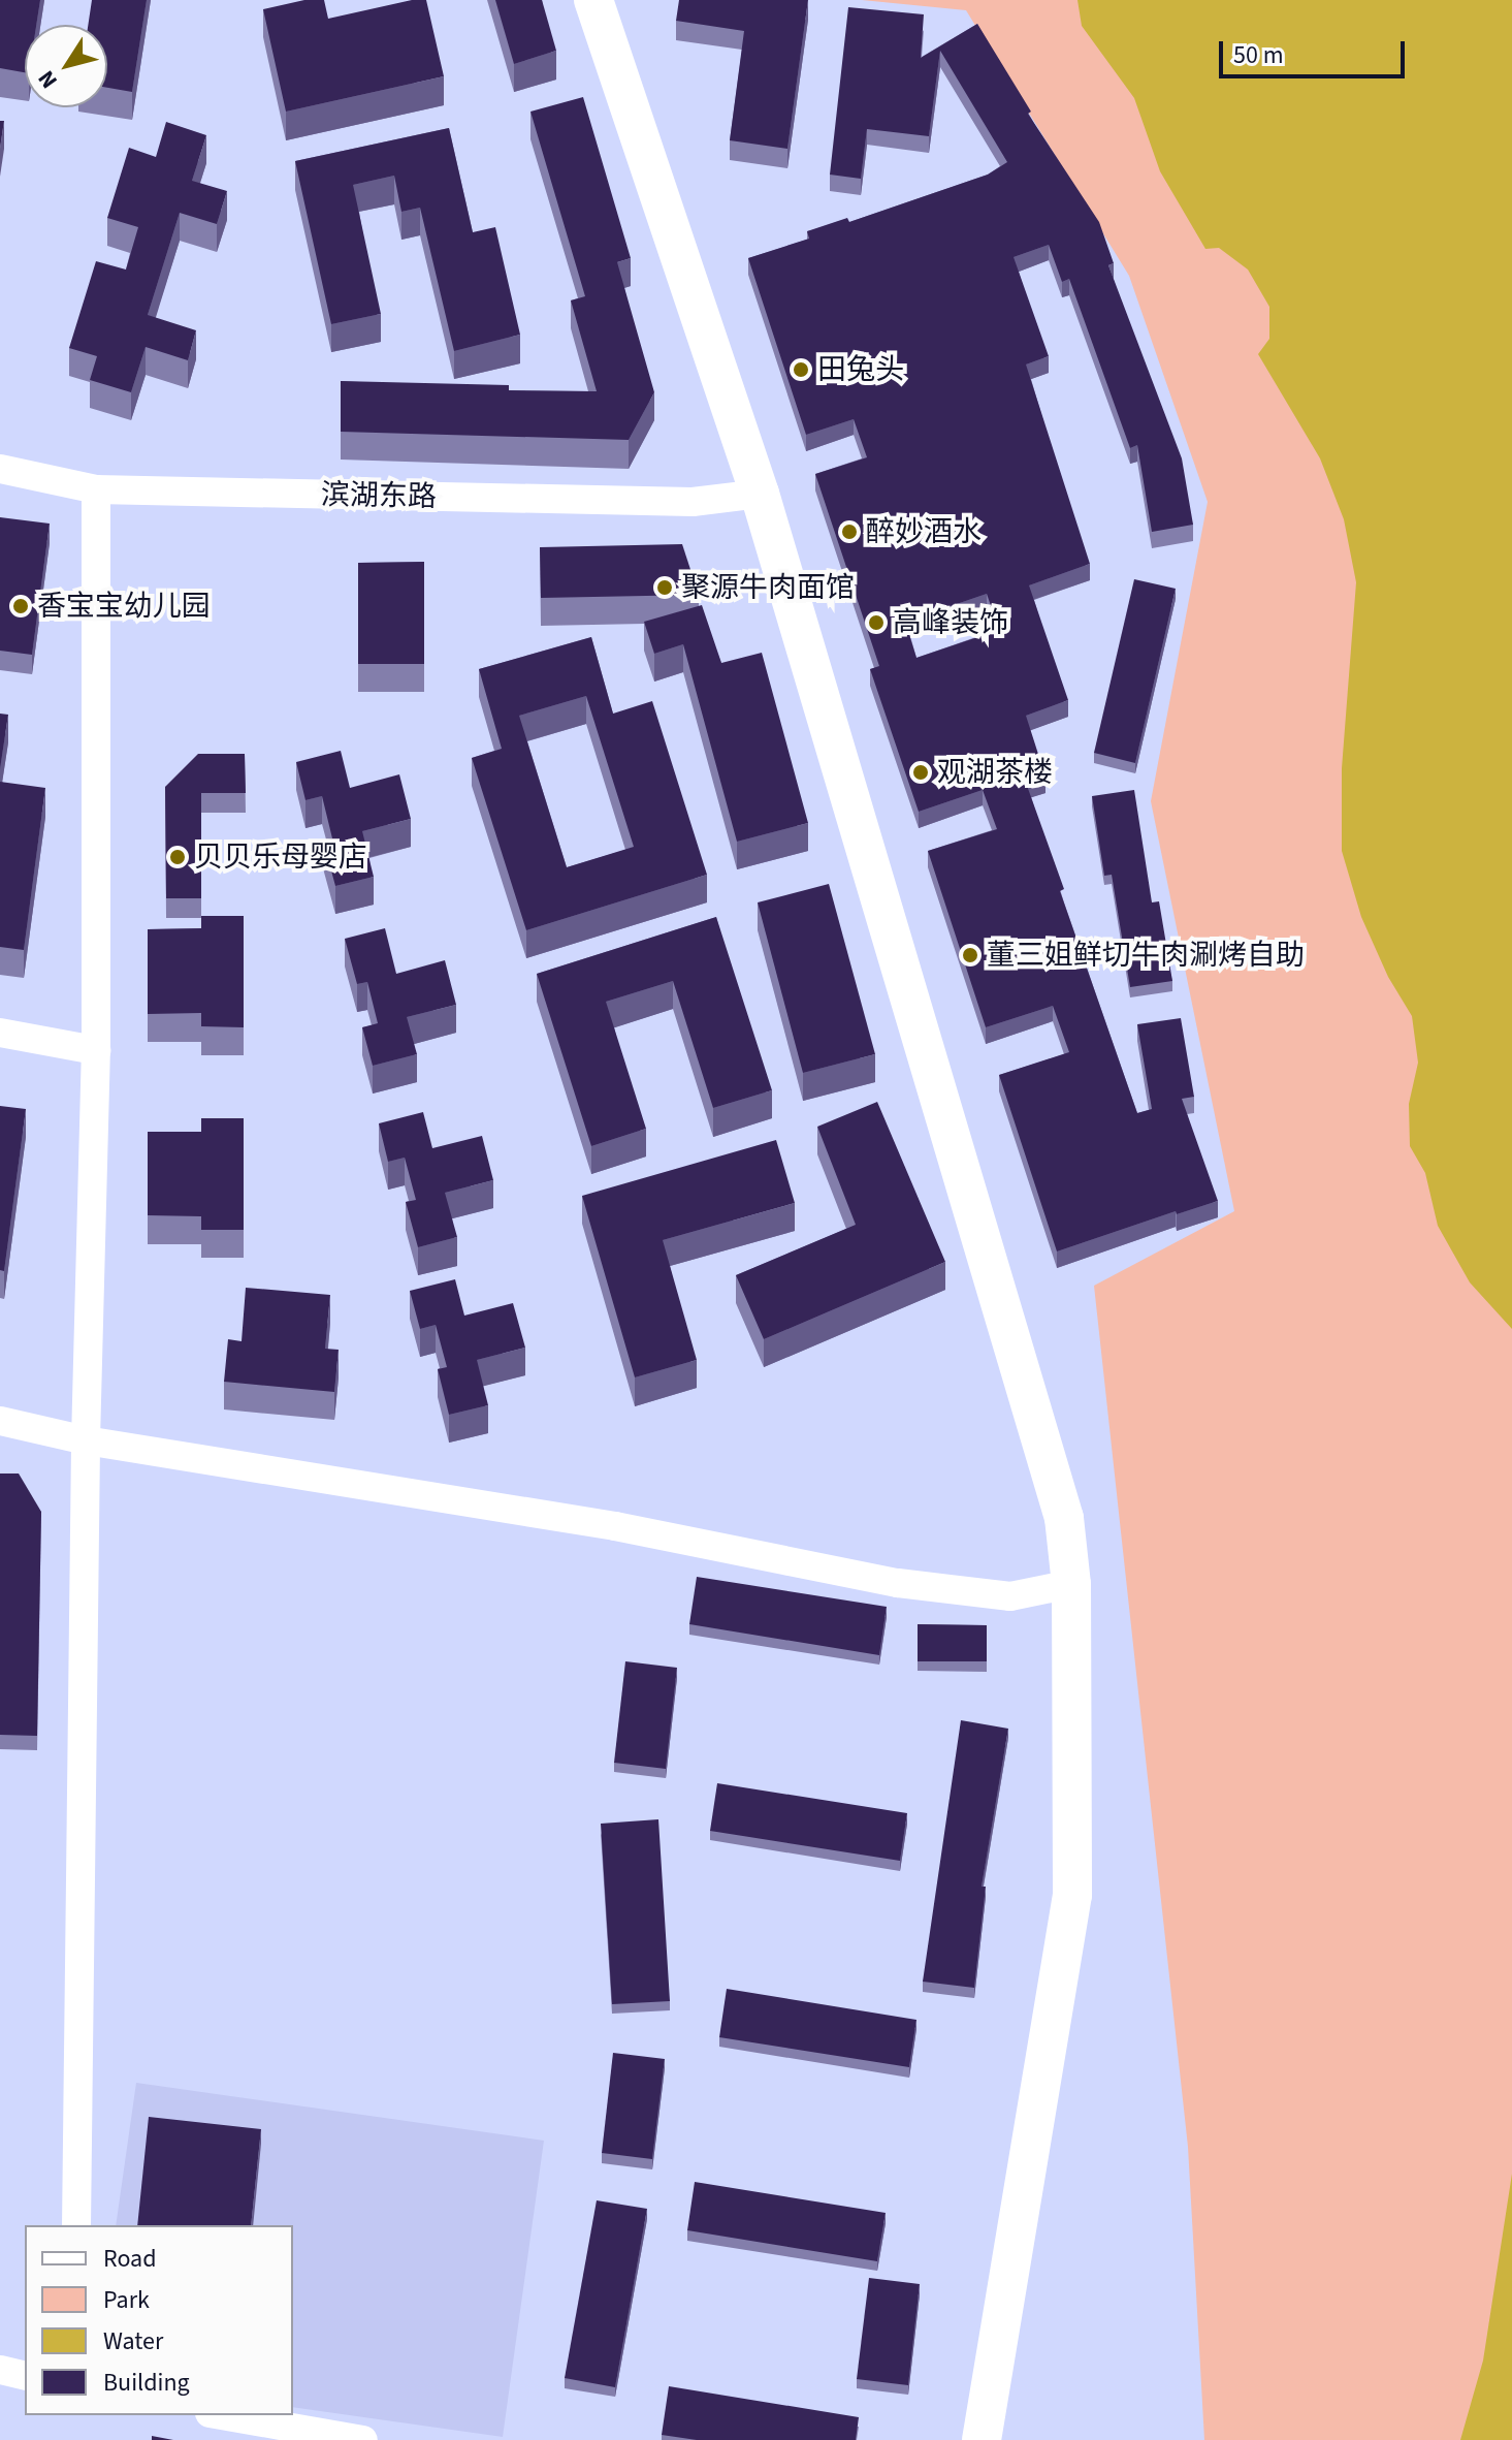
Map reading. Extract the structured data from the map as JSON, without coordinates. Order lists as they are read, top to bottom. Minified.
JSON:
{"streets":{"street":["滨湖东路"]},"places":["田兔头","醉妙酒水","聚源牛肉面馆","香宝宝幼儿园","高峰装饰","观湖茶楼","贝贝乐母婴店","董三姐鲜切牛肉涮烤自助"],"legend":["Road","Park","Water","Building"],"scale_bar":"50 m","north":"bottom left"}
